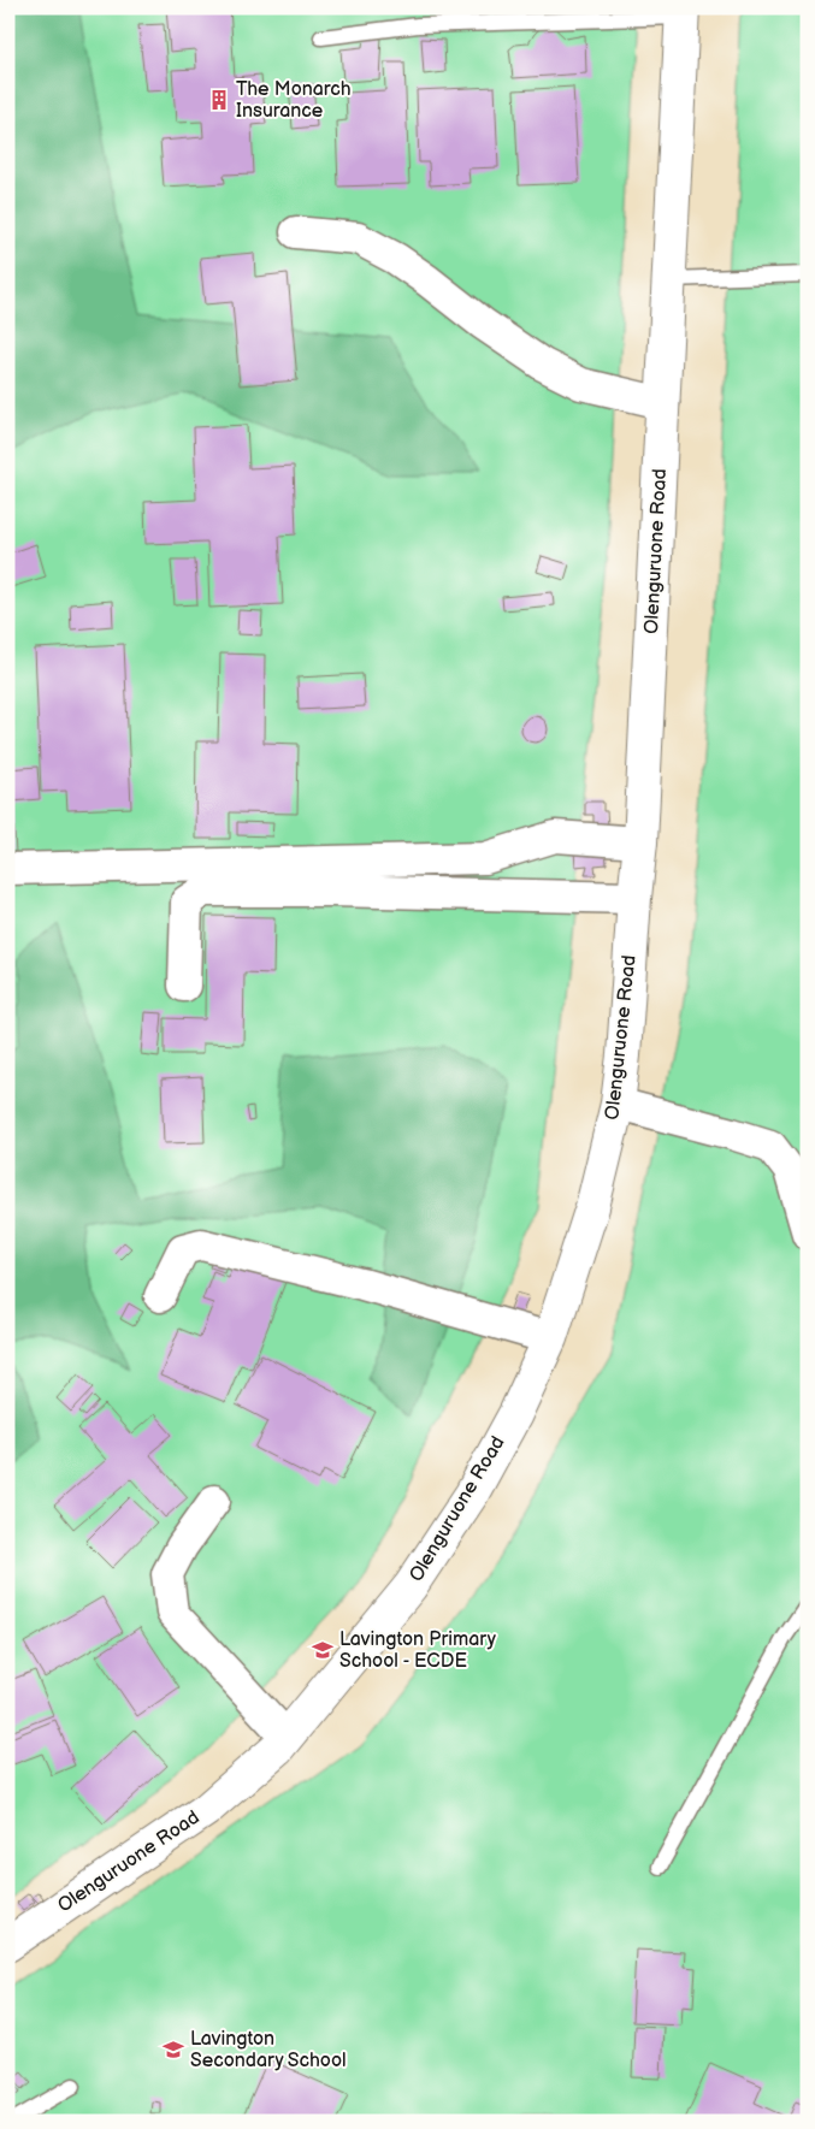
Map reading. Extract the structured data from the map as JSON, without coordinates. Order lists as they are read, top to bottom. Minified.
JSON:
{"streets":{"street":["Olenguruone Road"]},"places":{"building":["The Monarch Insurance"],"school or university":["Lavington Primary School - ECDE","Lavington Secondary School"]}}
